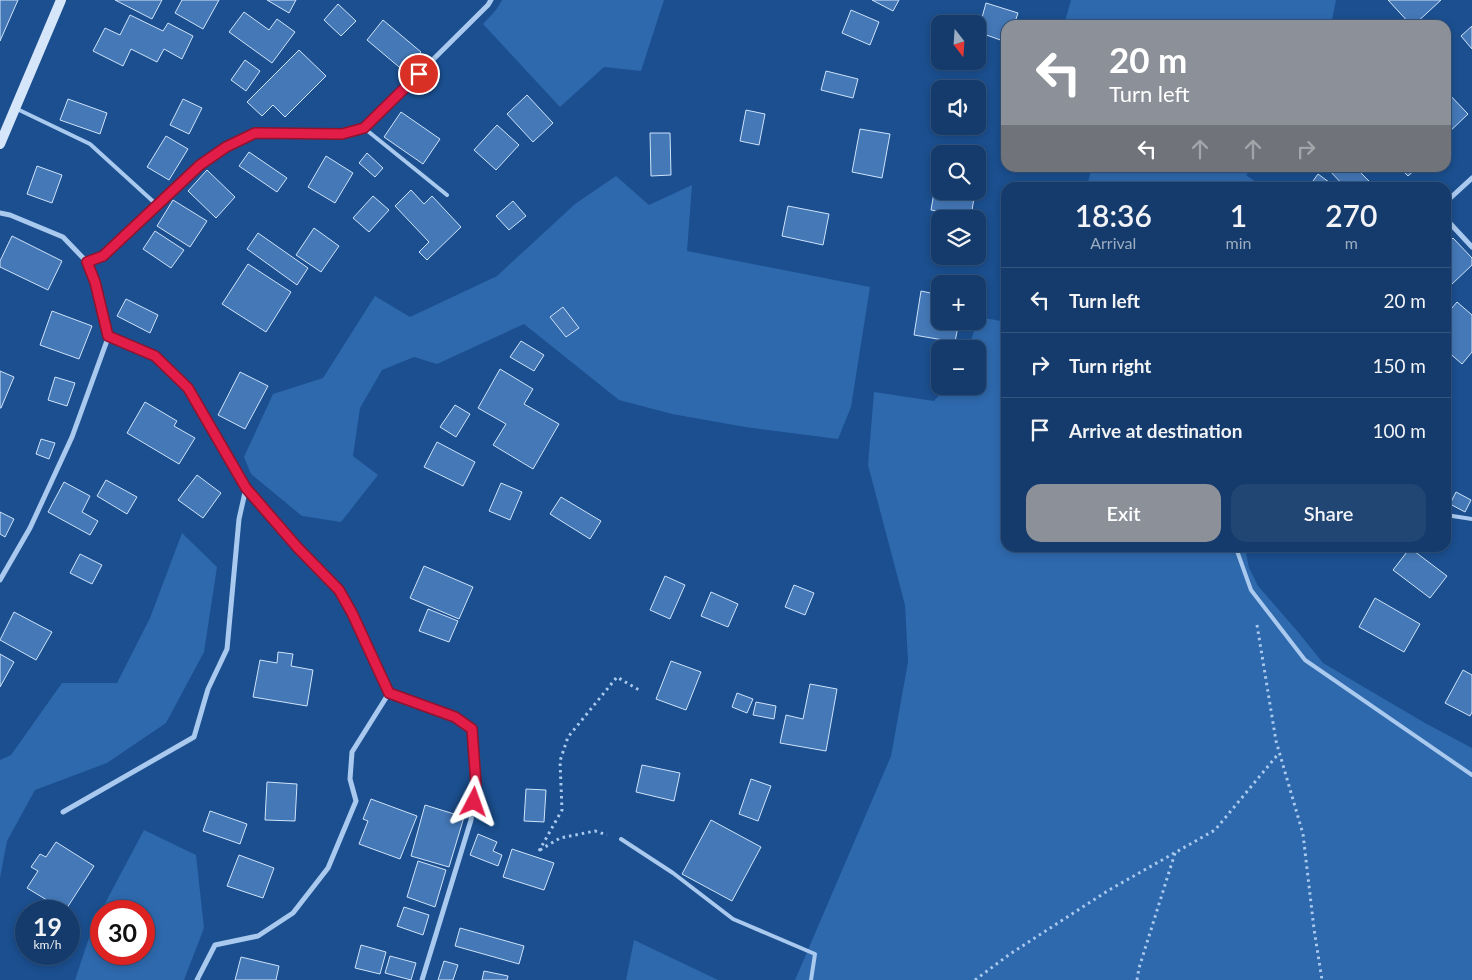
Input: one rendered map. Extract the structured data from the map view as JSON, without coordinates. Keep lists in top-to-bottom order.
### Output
{
  "north": "bottom",
  "page": {
    "map_buttons": ["+", "−"],
    "turn": ["20 m", "Turn left"],
    "eta": [
      "18:36",
      "Arrival",
      "1",
      "min",
      "270",
      "m"
    ],
    "list": [
      {
        "name": "Turn left",
        "value": "20 m"
      },
      {
        "name": "Turn right",
        "value": "150 m"
      },
      {
        "name": "Arrive at destination",
        "value": "100 m"
      }
    ],
    "buttons": ["Exit", "Share"],
    "speed": "19 km/h",
    "limit": "30"
  }
}
